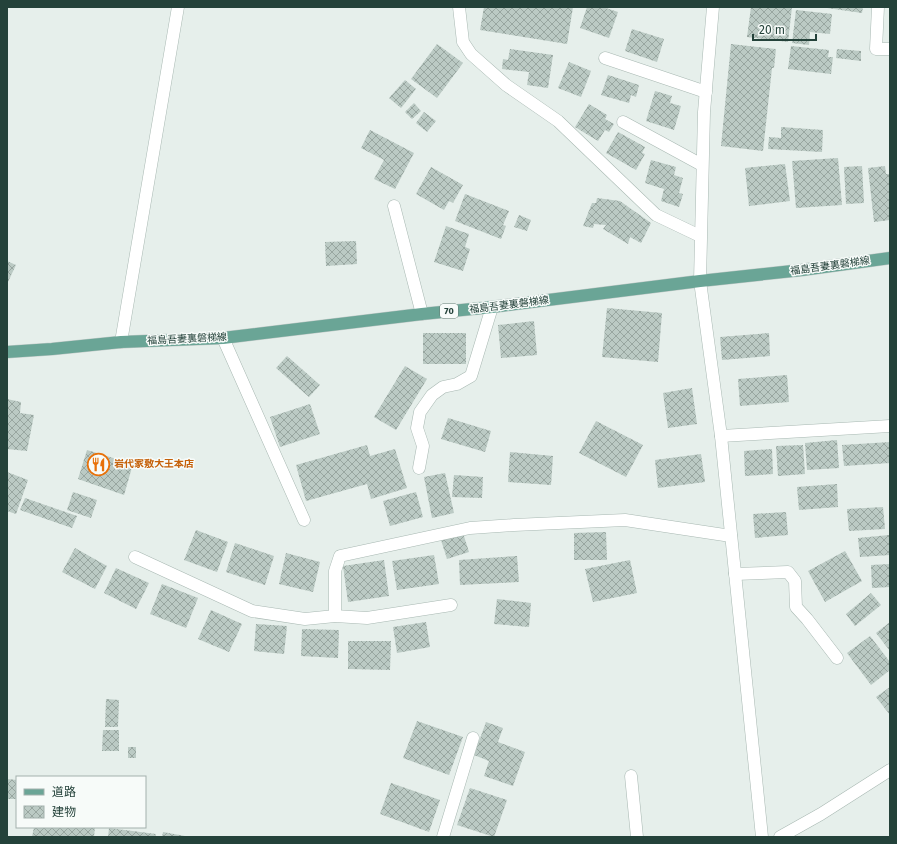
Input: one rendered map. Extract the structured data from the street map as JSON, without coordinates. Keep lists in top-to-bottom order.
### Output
{
  "streets": {
    "main road": ["福島吾妻裏磐梯線", "70"]
  },
  "places": {
    "restaurant": ["岩代家敷大王本店"]
  },
  "legend": ["道路", "建物"],
  "scale_bar": "20 m"
}
